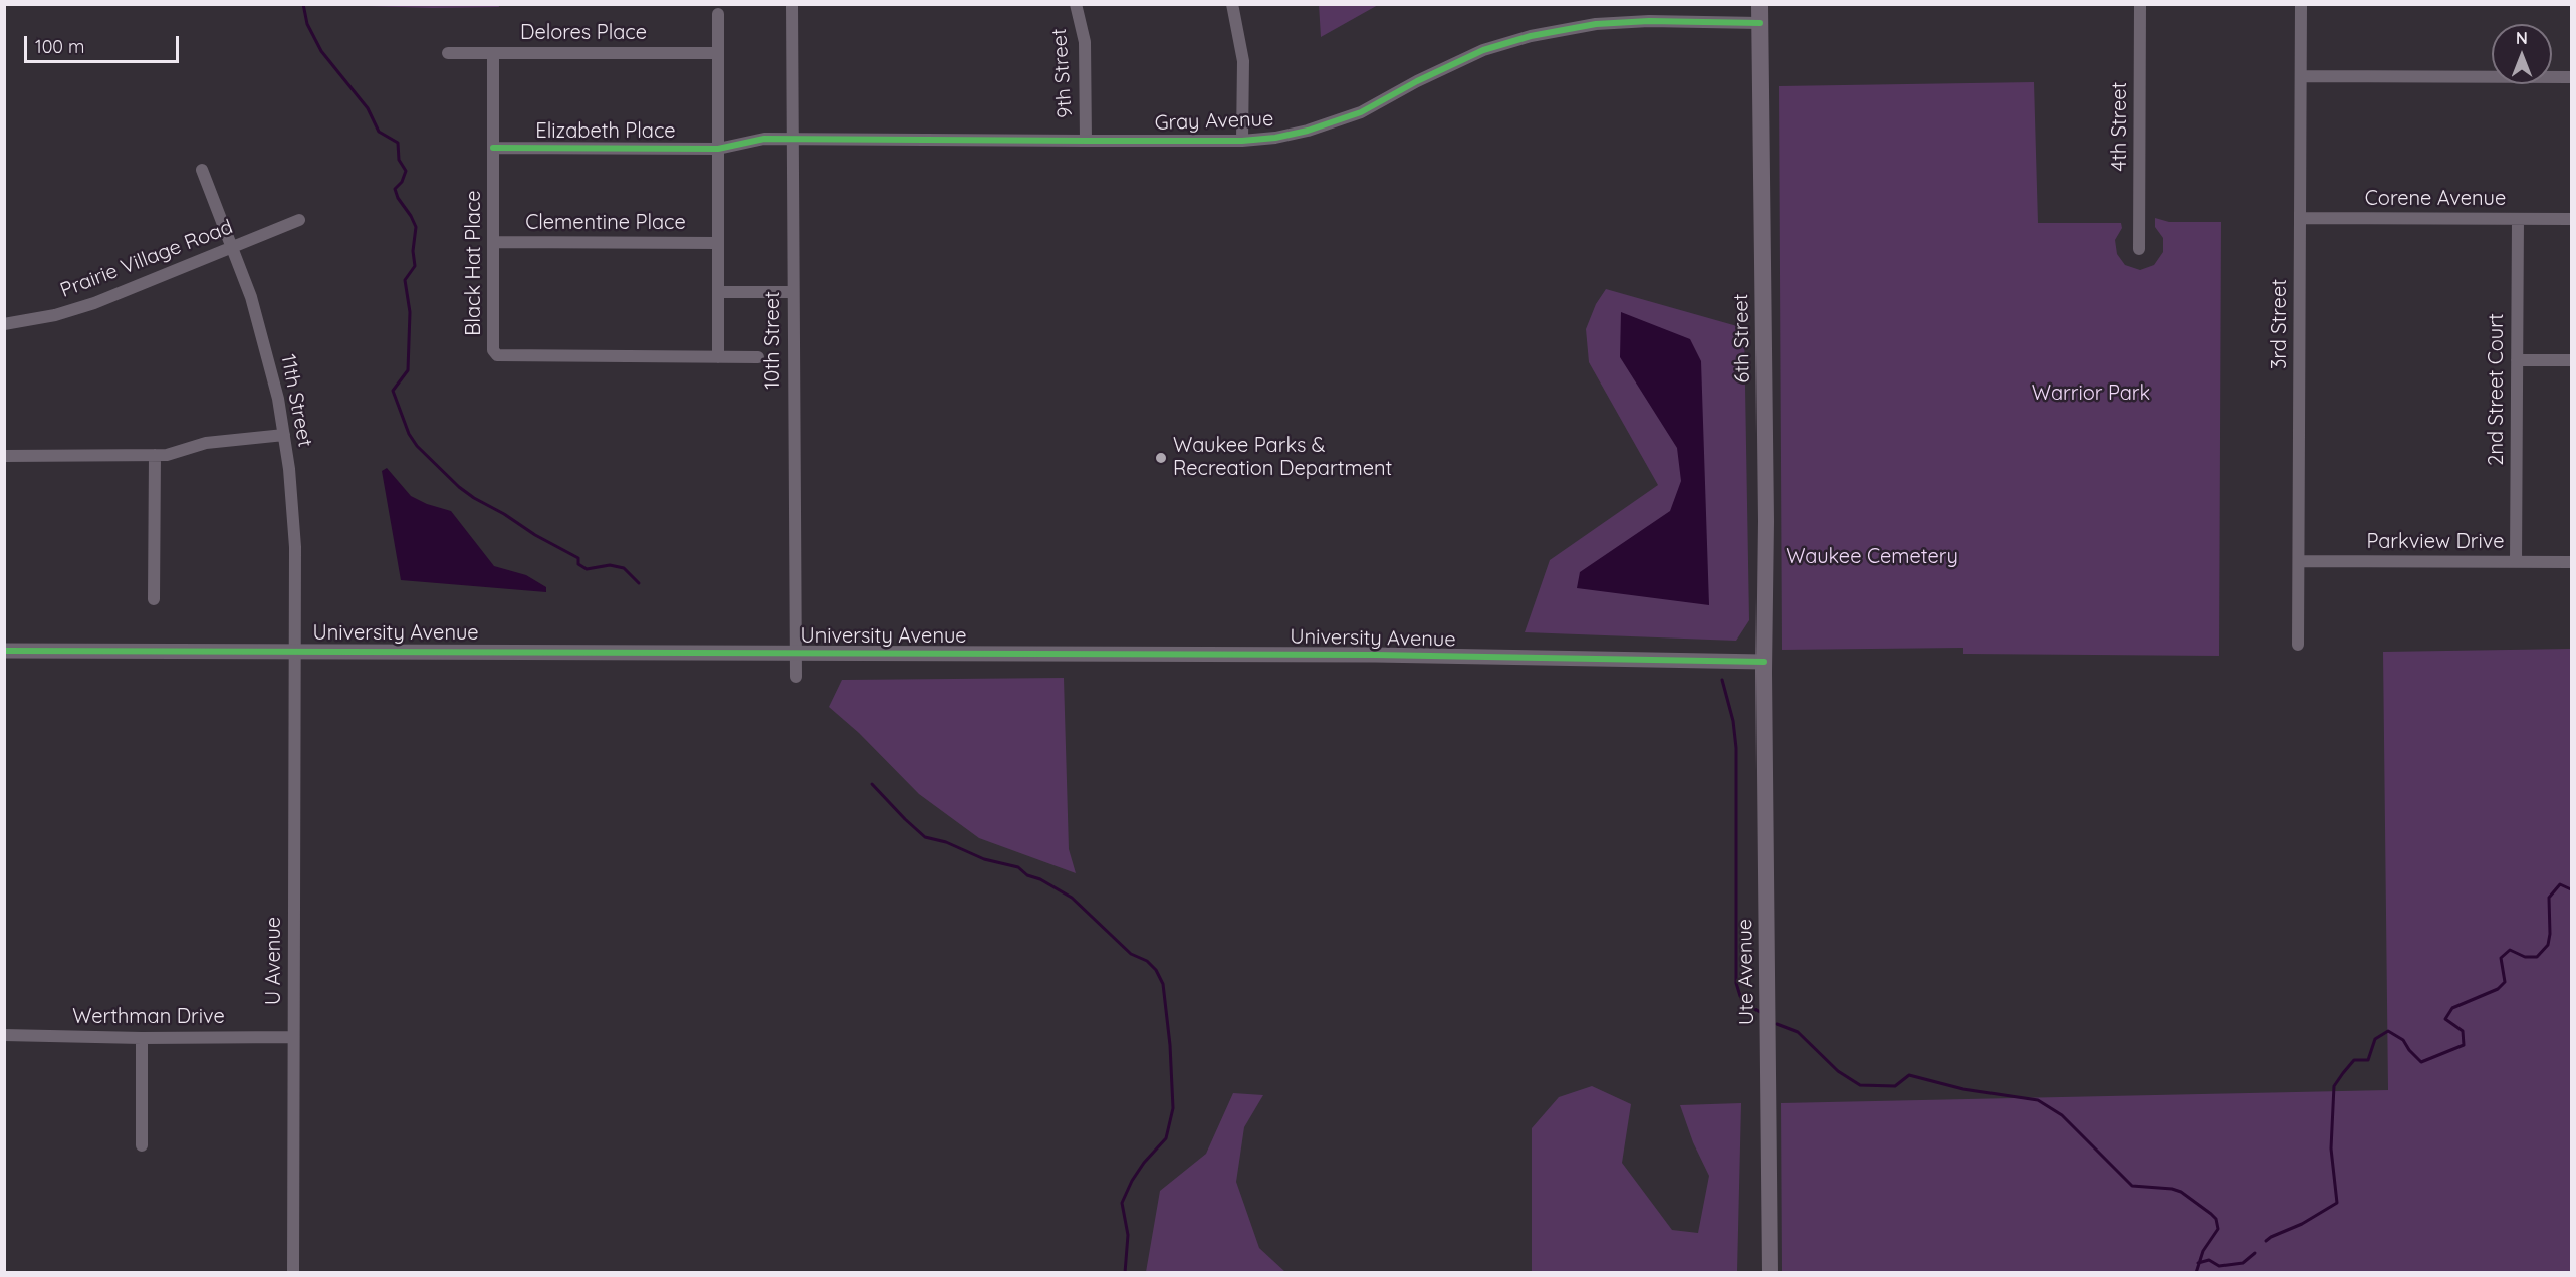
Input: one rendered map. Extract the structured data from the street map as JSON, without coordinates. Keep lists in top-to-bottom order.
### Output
{
  "streets": {
    "main road": ["6th Street", "Ute Avenue"],
    "street": [
      "Delores Place",
      "9th Street",
      "Gray Avenue",
      "4th Street",
      "Elizabeth Place",
      "Corene Avenue",
      "Clementine Place",
      "Prairie Village Road",
      "Black Hat Place",
      "3rd Street",
      "10th Street",
      "2nd Street Court",
      "11th Street",
      "Parkview Drive",
      "University Avenue",
      "U Avenue",
      "Werthman Drive"
    ]
  },
  "crossings": [
    ["Delores Place", "Black Hat Place"],
    ["9th Street", "Gray Avenue"],
    ["Gray Avenue", "Elizabeth Place"],
    ["Gray Avenue", "6th Street"],
    ["Gray Avenue", "10th Street"],
    ["Elizabeth Place", "Black Hat Place"],
    ["Elizabeth Place", "10th Street"],
    ["Corene Avenue", "3rd Street"],
    ["Corene Avenue", "2nd Street Court"],
    ["Clementine Place", "Black Hat Place"],
    ["Prairie Village Road", "11th Street"],
    ["3rd Street", "Parkview Drive"],
    ["6th Street", "University Avenue"],
    ["6th Street", "Ute Avenue"],
    ["10th Street", "University Avenue"],
    ["2nd Street Court", "Parkview Drive"],
    ["11th Street", "University Avenue"],
    ["11th Street", "U Avenue"],
    ["University Avenue", "U Avenue"],
    ["University Avenue", "Ute Avenue"],
    ["U Avenue", "Werthman Drive"]
  ],
  "parks": ["Warrior Park", "Waukee Cemetery"],
  "places": ["Waukee Parks & Recreation Department"],
  "scale_bar": "100 m",
  "north": "top"
}
